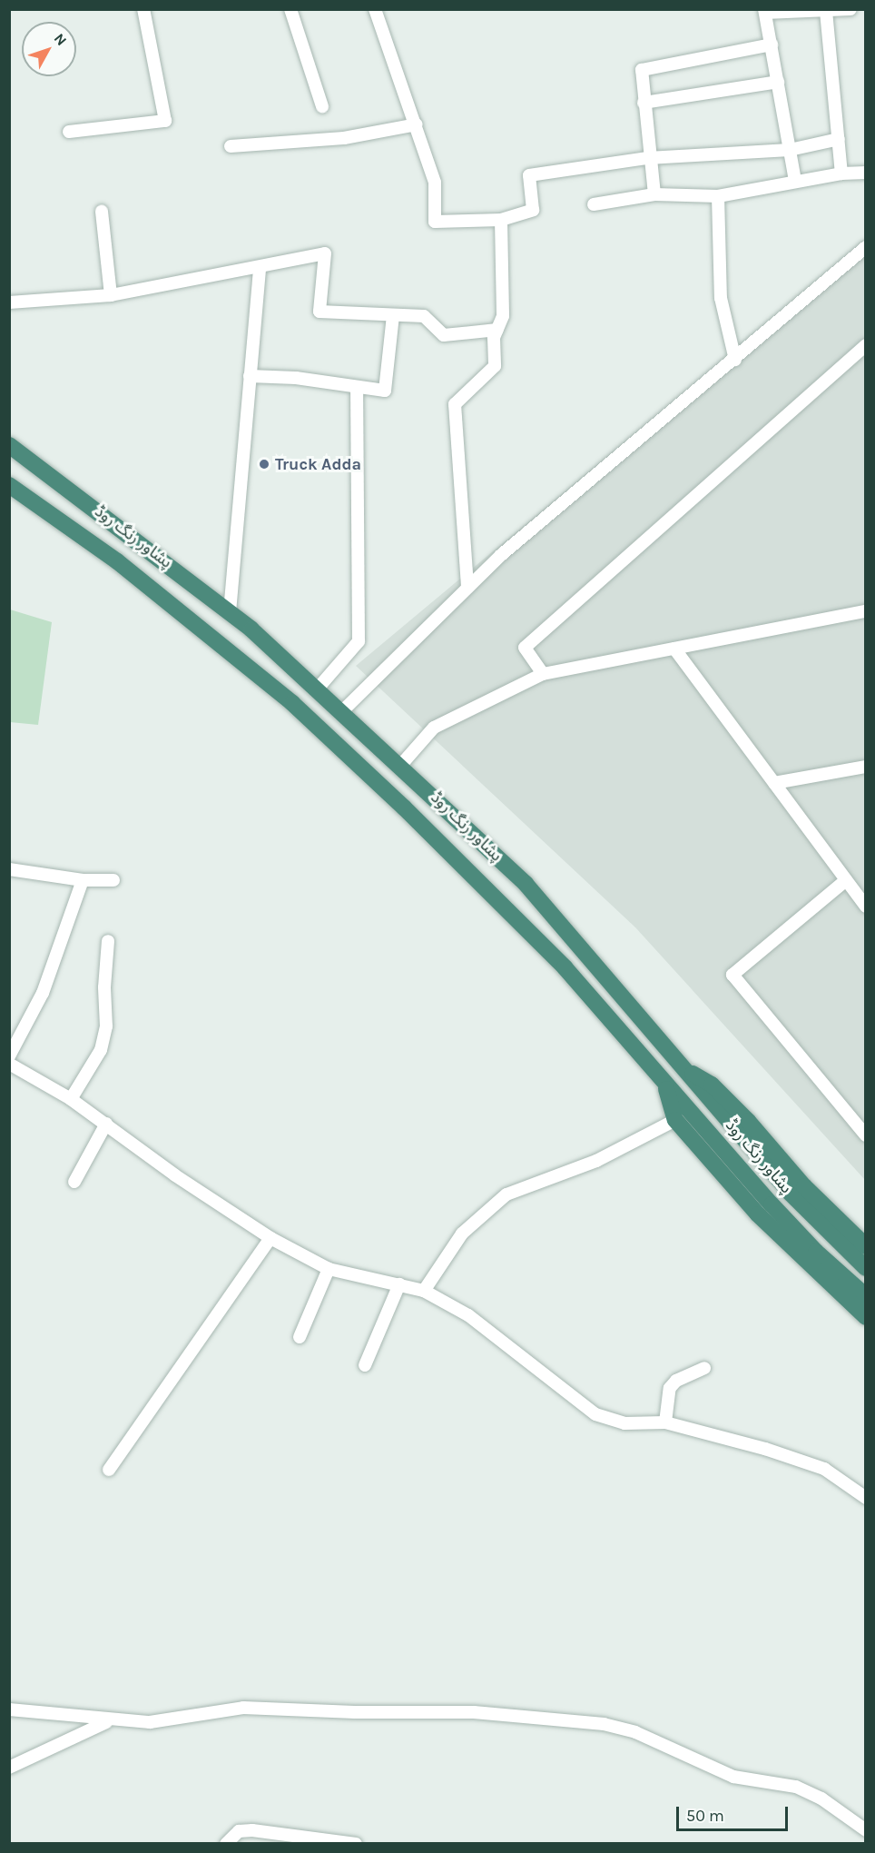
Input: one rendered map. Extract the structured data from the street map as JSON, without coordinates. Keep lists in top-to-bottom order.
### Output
{
  "streets": {
    "highway": ["پشاور رنگ روڈ"]
  },
  "places": ["Truck Adda"],
  "scale_bar": "50 m",
  "north": "top right"
}
